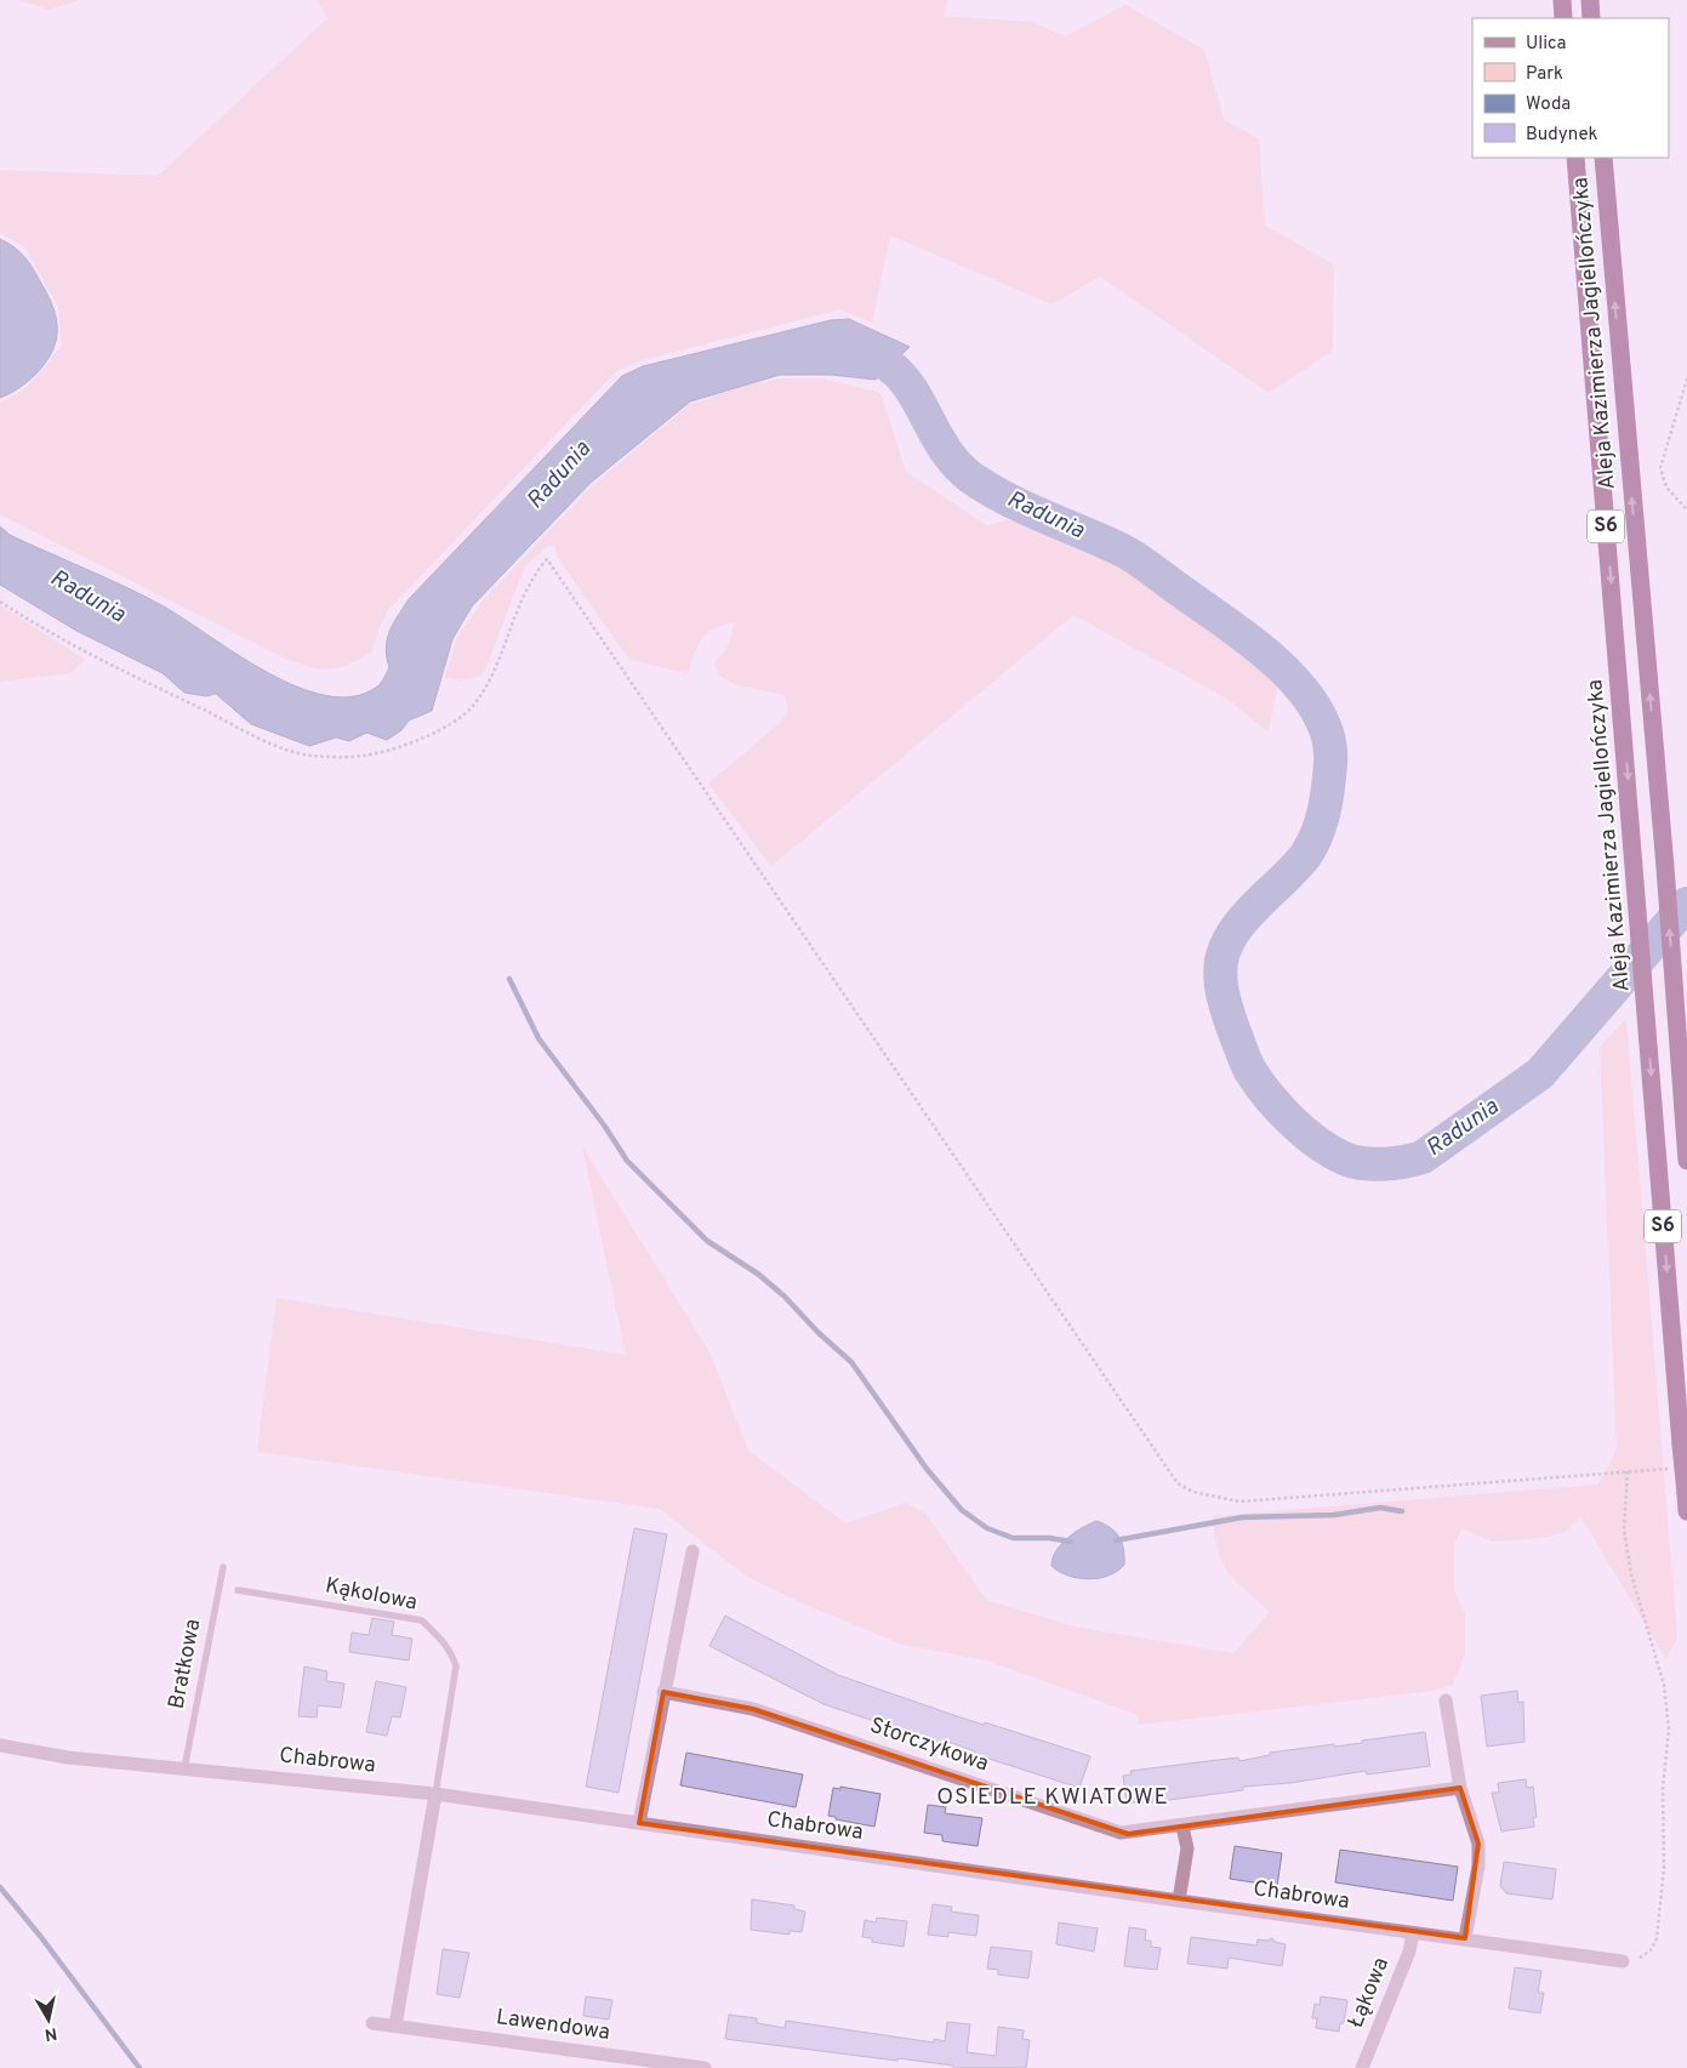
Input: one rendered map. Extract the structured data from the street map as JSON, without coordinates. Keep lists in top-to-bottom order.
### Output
{
  "streets": {
    "highway": ["Aleja Kazimierza Jagiellończyka", "S6"],
    "street": [
      "Storczykowa",
      "Chabrowa",
      "Łąkowa",
      "Lawendowa"
    ],
    "lane": ["Kąkolowa", "Bratkowa"]
  },
  "crossings": [
    ["Kąkolowa", "Chabrowa"],
    ["Bratkowa", "Chabrowa"],
    ["Chabrowa", "Łąkowa"]
  ],
  "districts": ["OSIEDLE KWIATOWE"],
  "water": ["Radunia"],
  "legend": [
    "Ulica",
    "Park",
    "Woda",
    "Budynek"
  ],
  "north": "bottom"
}
